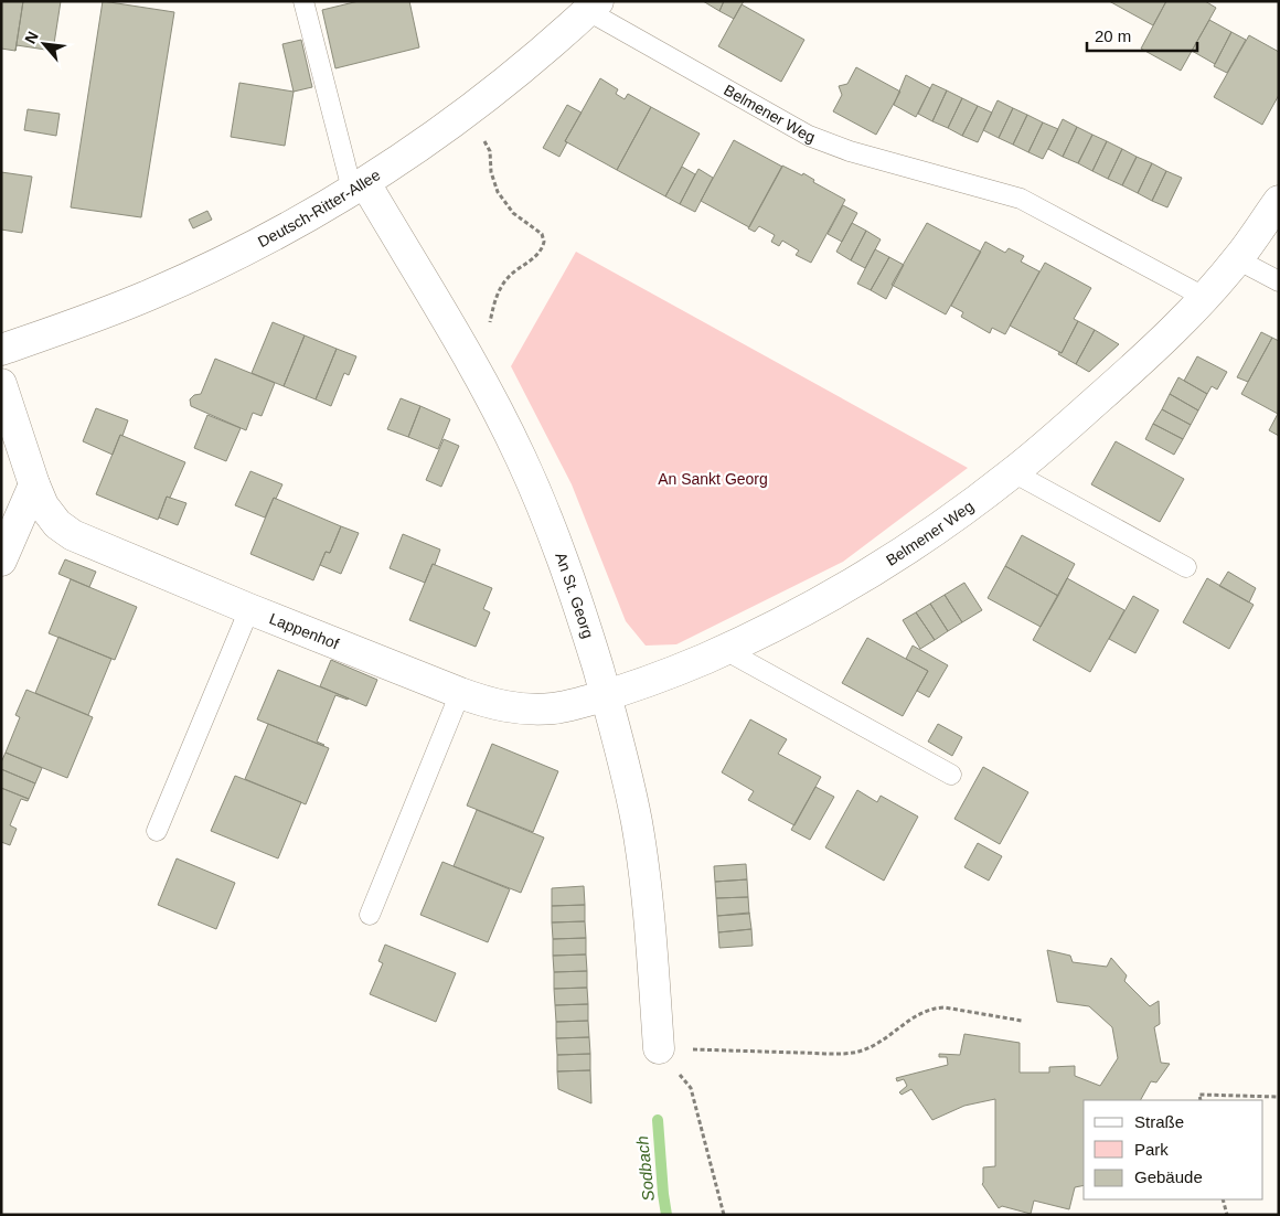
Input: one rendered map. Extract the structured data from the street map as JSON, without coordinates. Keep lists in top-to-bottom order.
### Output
{
  "streets": {
    "street": [
      "Belmener Weg",
      "Deutsch-Ritter-Allee",
      "An St. Georg",
      "Lappenhof"
    ]
  },
  "crossings": [
    ["Belmener Weg", "Deutsch-Ritter-Allee"],
    ["Belmener Weg", "An St. Georg"],
    ["Belmener Weg", "Lappenhof"],
    ["Deutsch-Ritter-Allee", "An St. Georg"],
    ["An St. Georg", "Lappenhof"]
  ],
  "water": ["Sodbach"],
  "parks": ["An Sankt Georg"],
  "legend": ["Straße", "Park", "Gebäude"],
  "scale_bar": "20 m",
  "north": "top left"
}
